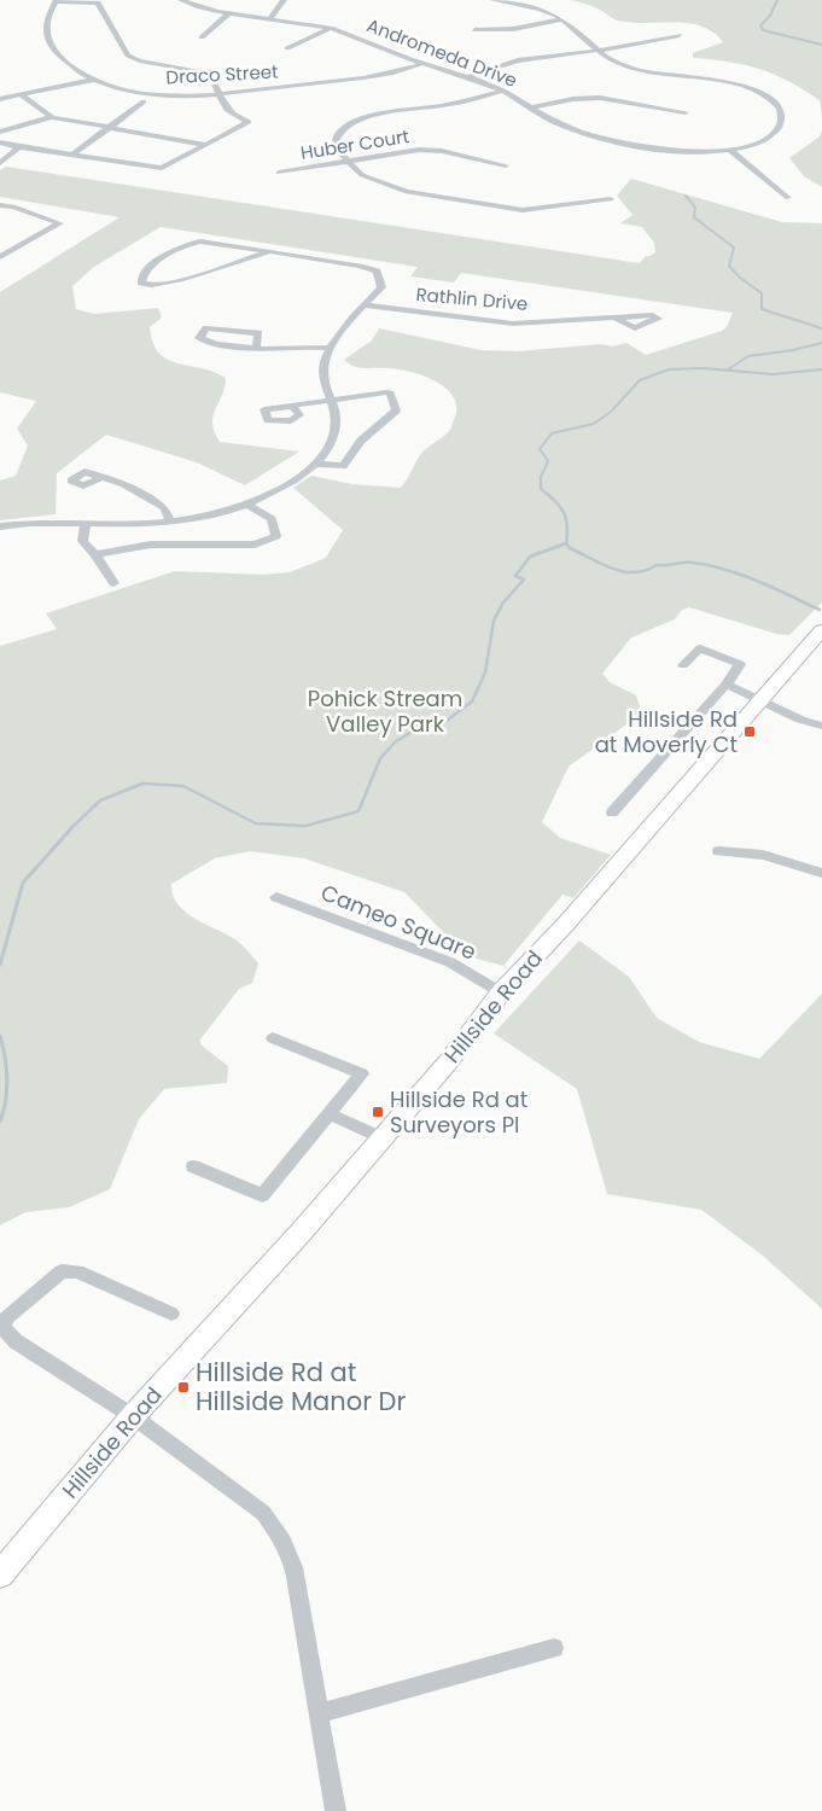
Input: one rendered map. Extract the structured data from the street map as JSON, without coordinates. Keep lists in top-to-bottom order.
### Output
{
  "streets": {
    "street": [
      "Andromeda Drive",
      "Draco Street",
      "Huber Court",
      "Rathlin Drive",
      "Cameo Square",
      "Hillside Road"
    ]
  },
  "crossings": [
    ["Andromeda Drive", "Draco Street"],
    ["Cameo Square", "Hillside Road"]
  ],
  "parks": ["Pohick Stream Valley Park"],
  "places": {
    "transit": ["Hillside Rd at Moverly Ct", "Hillside Rd at Surveyors Pl", "Hillside Rd at Hillside Manor Dr"]
  }
}
